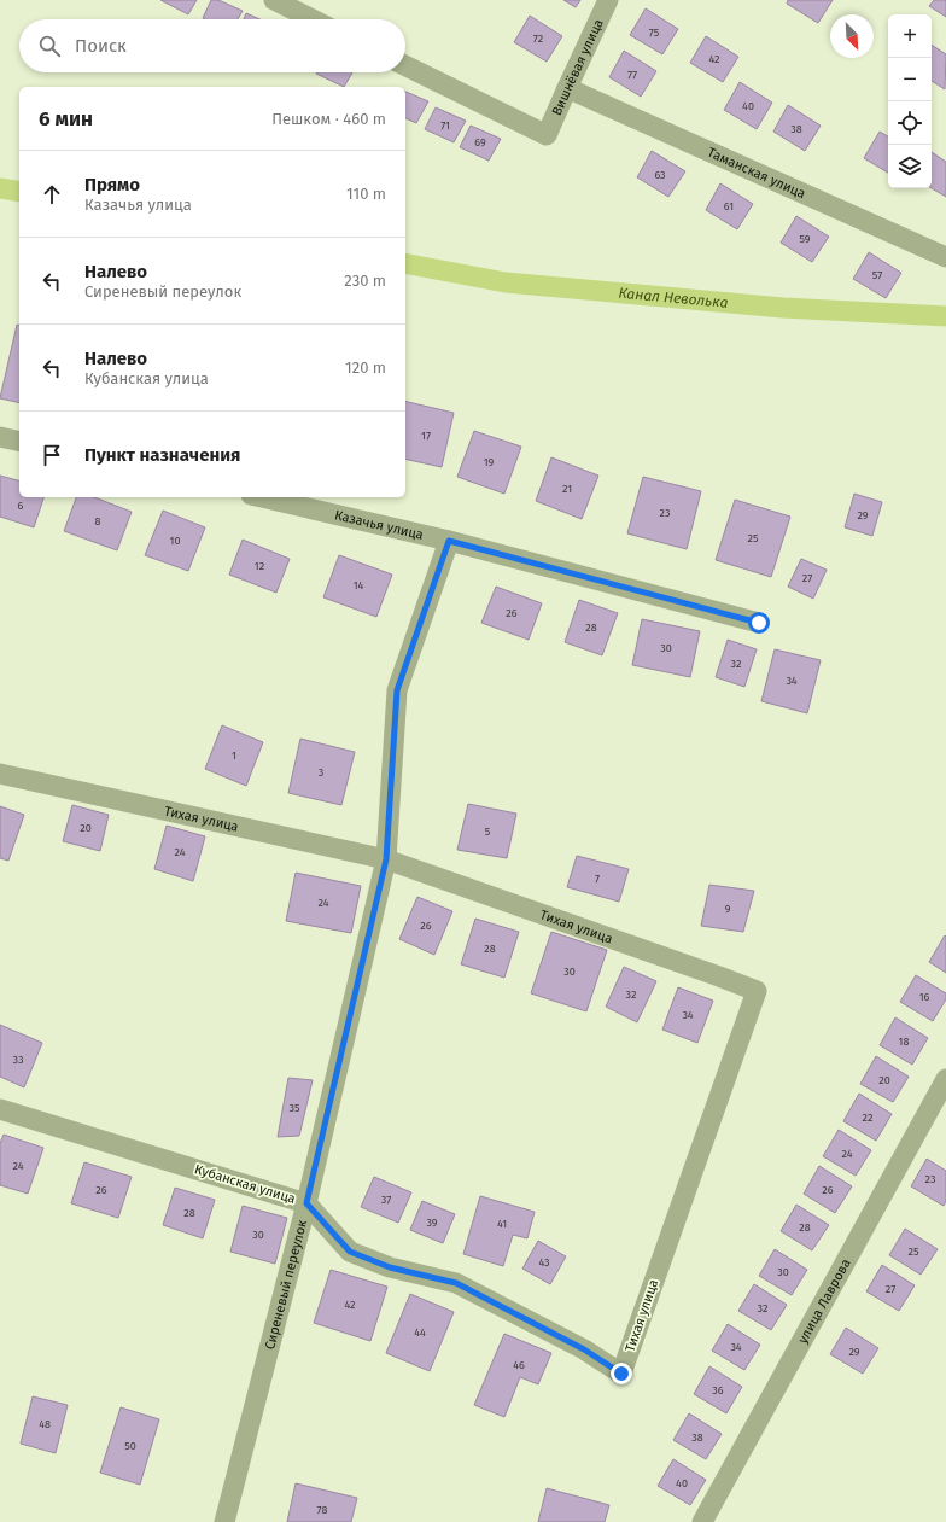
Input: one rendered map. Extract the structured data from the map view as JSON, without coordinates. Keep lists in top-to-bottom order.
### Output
{
  "streets": {
    "street": [
      "Вишнёвая улица",
      "Таманская улица",
      "Казачья улица",
      "Тихая улица",
      "Кубанская улица",
      "Сиреневый переулок",
      "улица Лаврова"
    ]
  },
  "crossings": [
    ["Вишнёвая улица", "Таманская улица"],
    ["Казачья улица", "Сиреневый переулок"],
    ["Тихая улица", "Кубанская улица"],
    ["Тихая улица", "Сиреневый переулок"],
    ["Кубанская улица", "Сиреневый переулок"]
  ],
  "water": ["Канал Неволька"],
  "house_numbers": [
    "75",
    "72",
    "42",
    "77",
    "40",
    "71",
    "38",
    "69",
    "63",
    "61",
    "59",
    "57",
    "17",
    "19",
    "21",
    "6",
    "23",
    "29",
    "8",
    "25",
    "10",
    "12",
    "27",
    "14",
    "26",
    "28",
    "30",
    "32",
    "34",
    "1",
    "3",
    "20",
    "5",
    "24",
    "7",
    "24",
    "9",
    "26",
    "28",
    "30",
    "32",
    "16",
    "34",
    "18",
    "33",
    "20",
    "35",
    "22",
    "24",
    "24",
    "23",
    "26",
    "26",
    "37",
    "28",
    "39",
    "41",
    "28",
    "30",
    "25",
    "43",
    "30",
    "27",
    "42",
    "32",
    "44",
    "34",
    "29",
    "46",
    "36",
    "48",
    "38",
    "50",
    "40",
    "78"
  ],
  "north": "bottom right",
  "page": {
    "map_buttons": ["+", "−"],
    "search": "Поиск",
    "heading": ["6 мин", "Пешком · 460 m"],
    "list": [
      ["Прямо", "Казачья улица", "110 m"],
      ["Налево", "Сиреневый переулок", "230 m"],
      ["Налево", "Кубанская улица", "120 m"],
      "Пункт назначения"
    ]
  }
}
